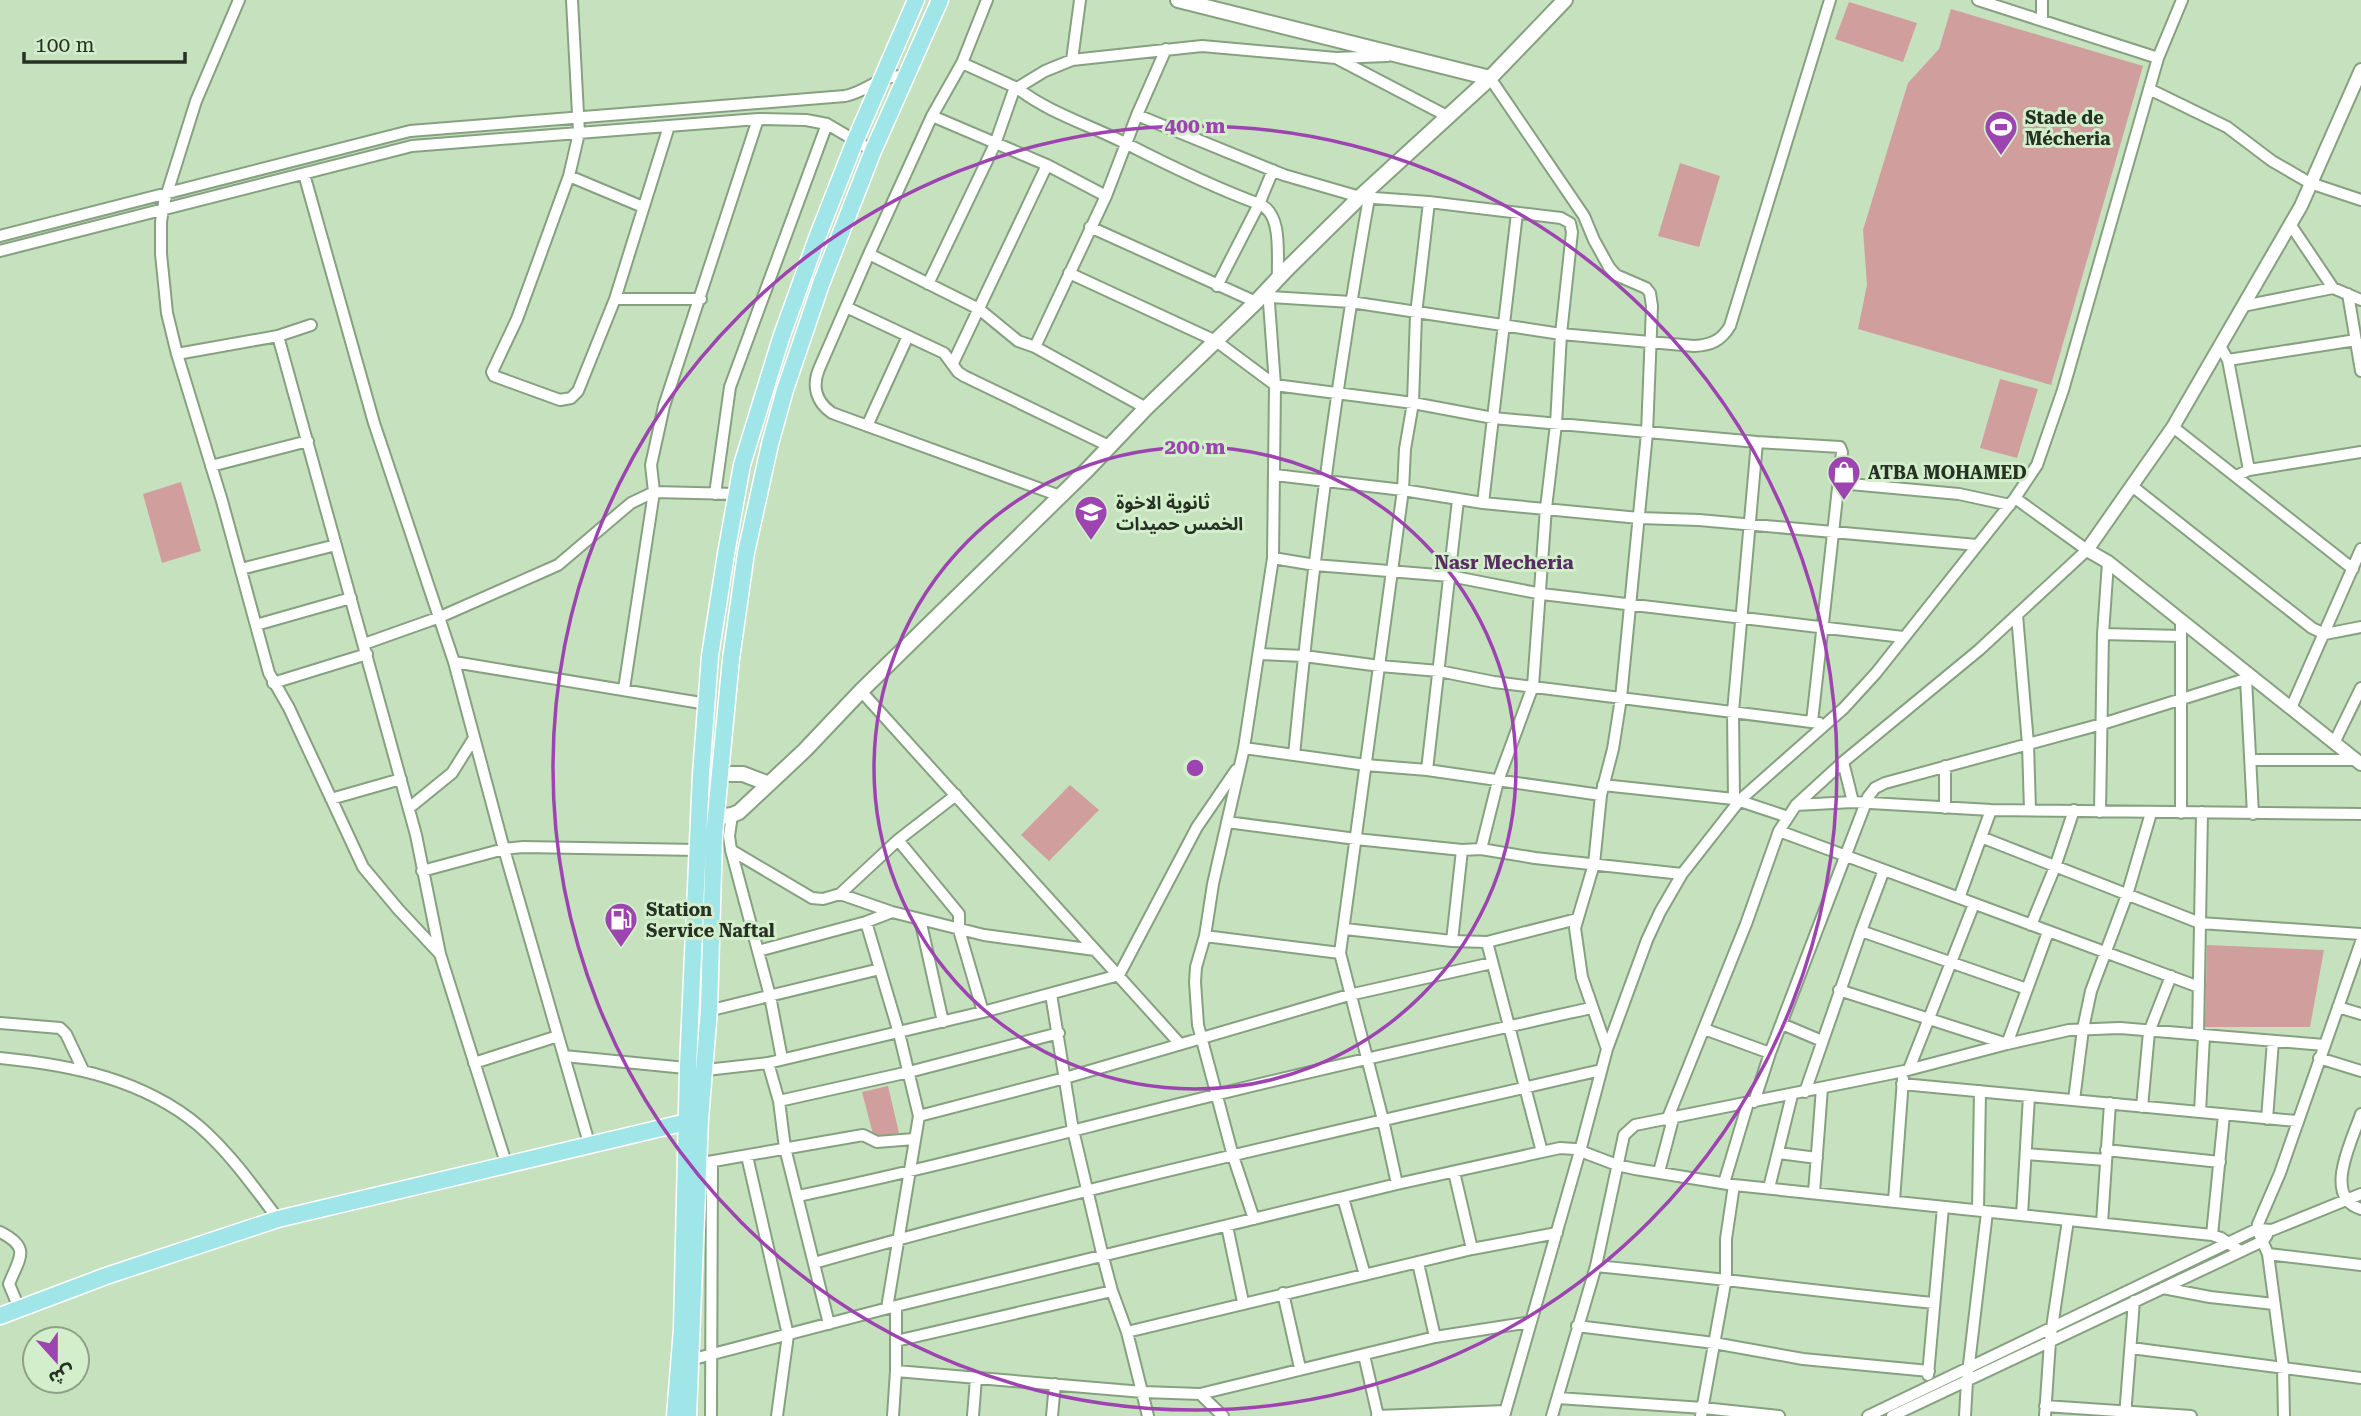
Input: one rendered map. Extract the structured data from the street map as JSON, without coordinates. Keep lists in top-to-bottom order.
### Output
{
  "districts": ["Nasr Mecheria"],
  "places": {
    "sports": ["Stade de Mécheria"],
    "shop": ["ATBA MOHAMED"],
    "school or university": ["ثانوية الاخوة الخمس حميدات"],
    "fuel station": ["Station Service Naftal"]
  },
  "scale_bar": "100 m",
  "north": "bottom",
  "rings": ["400 m", "200 m"]
}
